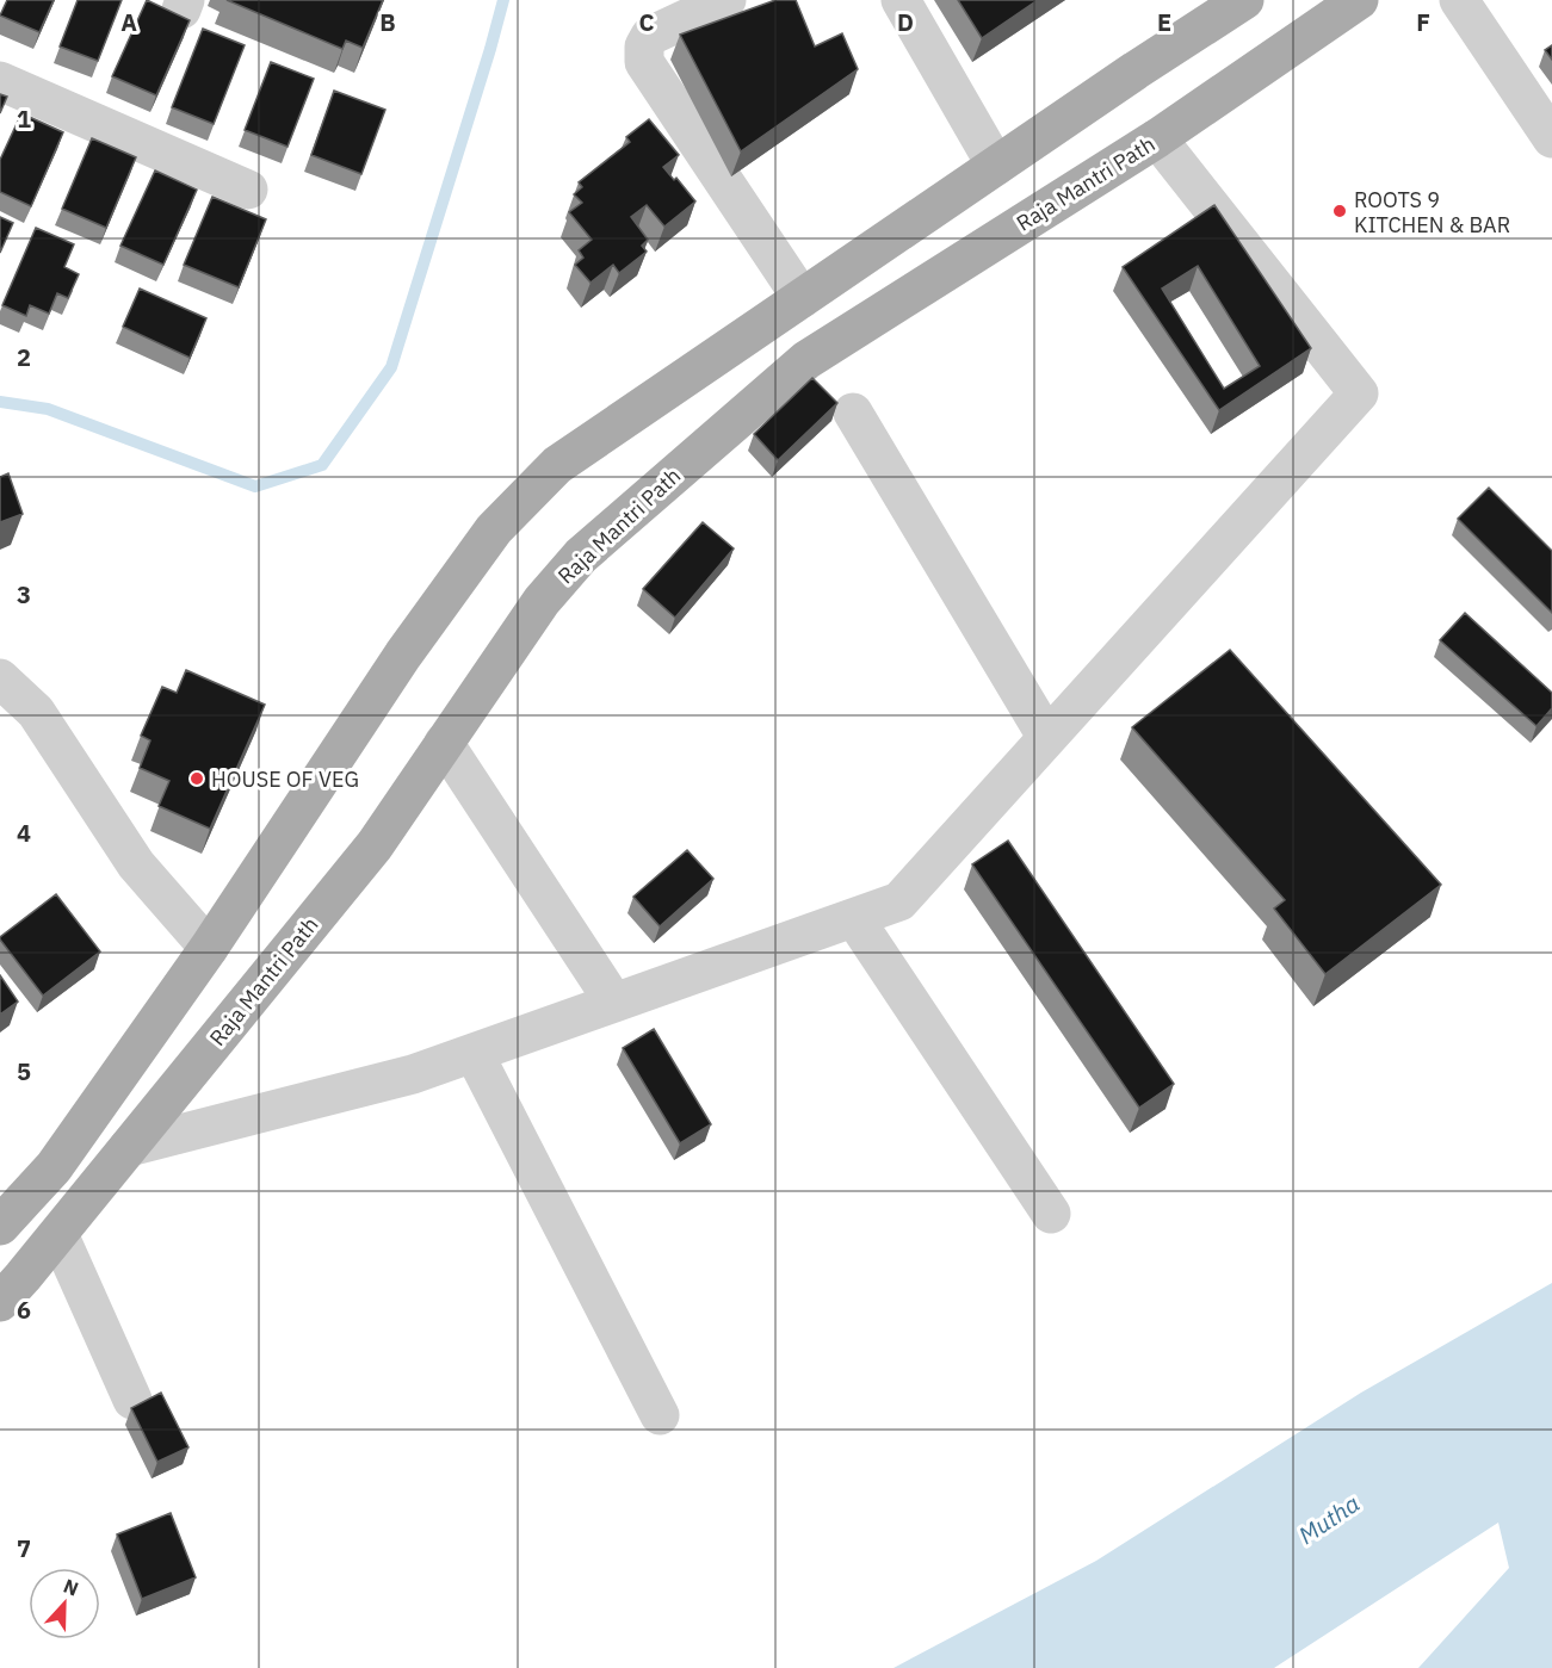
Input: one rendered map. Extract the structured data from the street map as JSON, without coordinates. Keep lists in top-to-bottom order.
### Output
{
  "streets": {
    "main road": ["Raja Mantri Path"]
  },
  "water": ["Mutha"],
  "places": ["ROOTS 9 KITCHEN & BAR", "HOUSE OF VEG"],
  "north": "top",
  "grid": {
    "columns": [
      "A",
      "B",
      "C",
      "D",
      "E",
      "F"
    ],
    "rows": [
      "1",
      "2",
      "3",
      "4",
      "5",
      "6",
      "7"
    ]
  }
}
